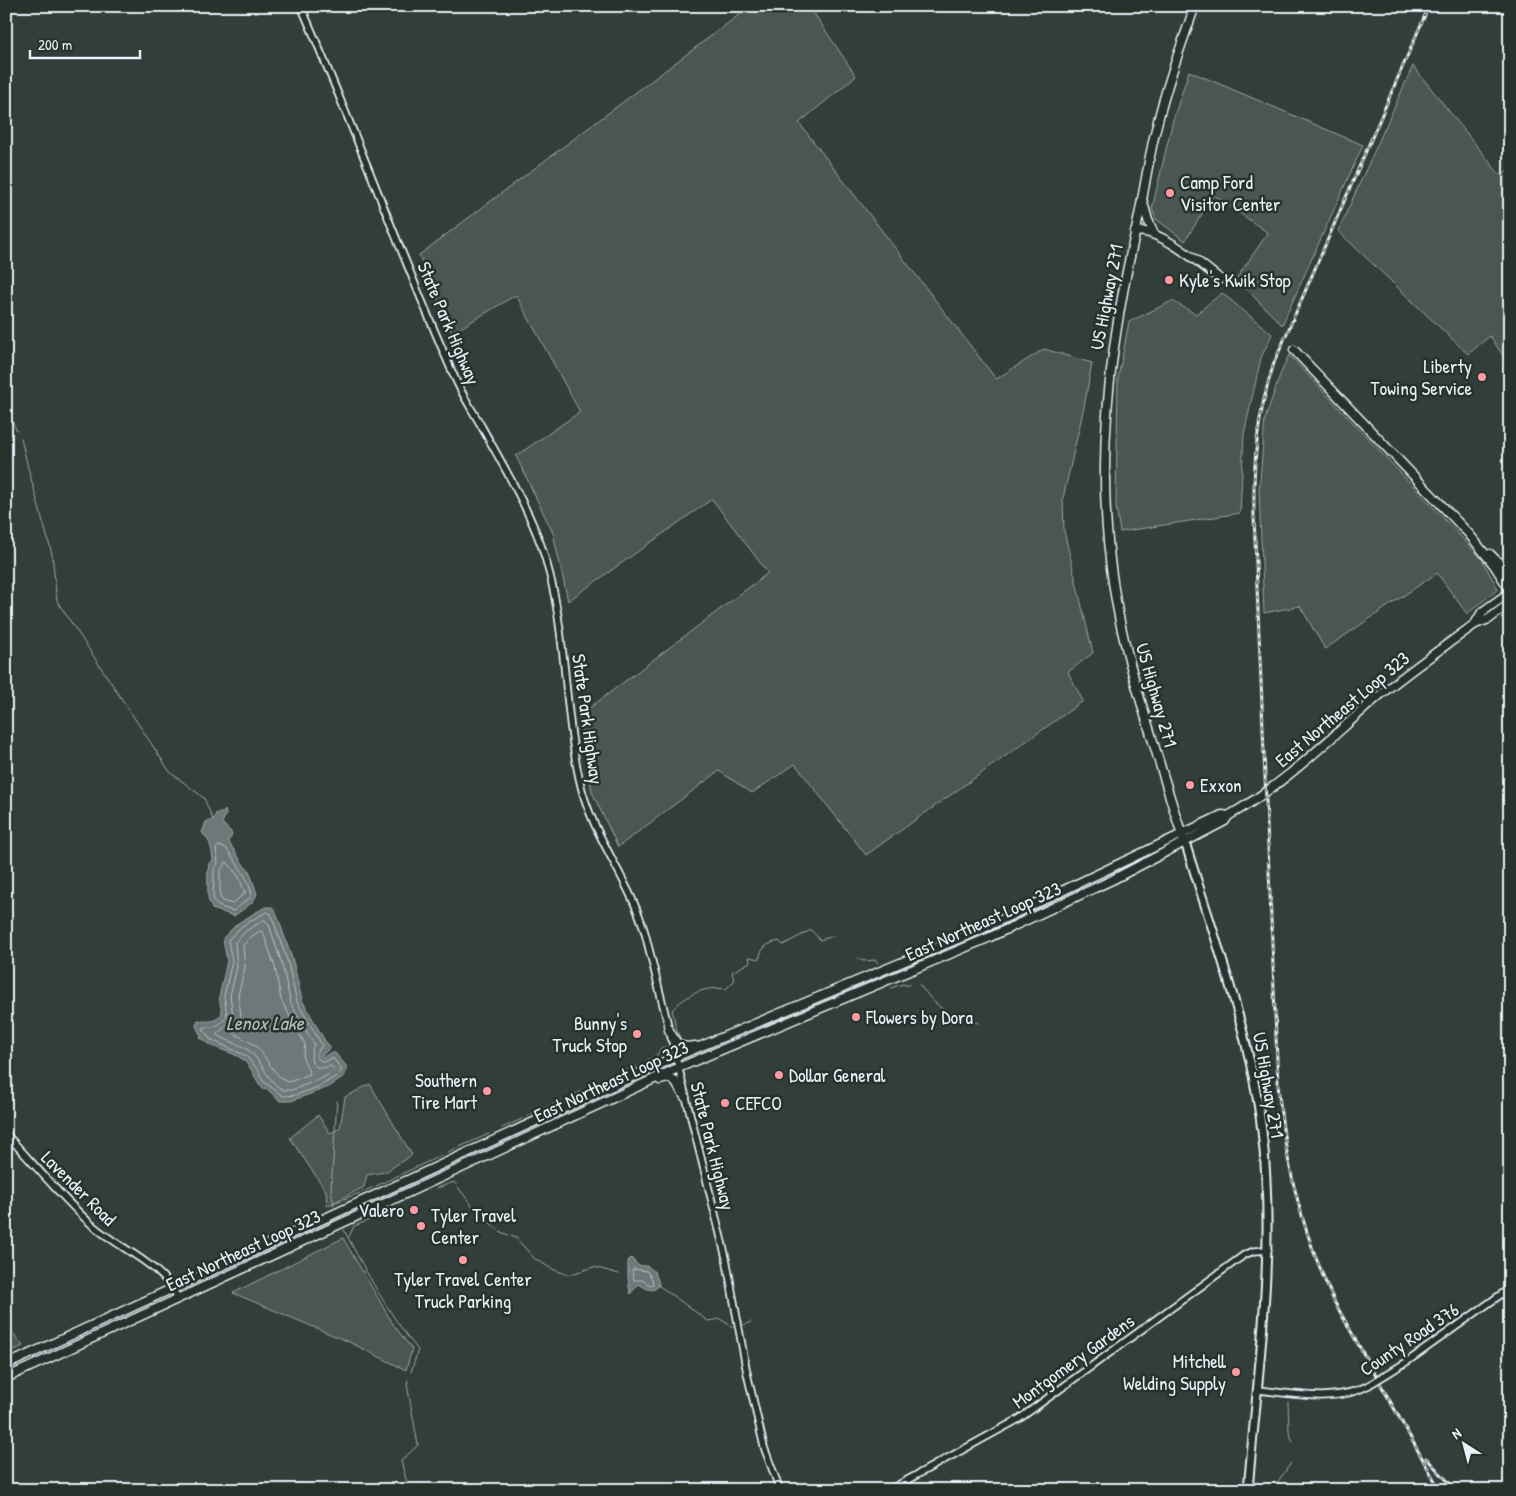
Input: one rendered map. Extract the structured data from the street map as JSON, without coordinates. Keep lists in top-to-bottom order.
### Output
{
  "streets": {
    "highway": ["US Highway 271", "East Northeast Loop 323"],
    "main road": [
      "State Park Highway",
      "Lavender Road",
      "County Road 376",
      "Montgomery Gardens"
    ]
  },
  "crossings": [
    ["US Highway 271", "East Northeast Loop 323"],
    ["US Highway 271", "County Road 376"],
    ["US Highway 271", "Montgomery Gardens"],
    ["State Park Highway", "East Northeast Loop 323"],
    ["East Northeast Loop 323", "Lavender Road"]
  ],
  "water": ["Lenox Lake"],
  "places": [
    "Camp Ford Visitor Center",
    "Kyle's Kwik Stop",
    "Liberty Towing Service",
    "Exxon",
    "Flowers by Dora",
    "Bunny's Truck Stop",
    "Dollar General",
    "Southern Tire Mart",
    "CEFCO",
    "Valero",
    "Tyler Travel Center",
    "Tyler Travel Center Truck Parking",
    "Mitchell Welding Supply"
  ],
  "scale_bar": "200 m",
  "north": "top left"
}
